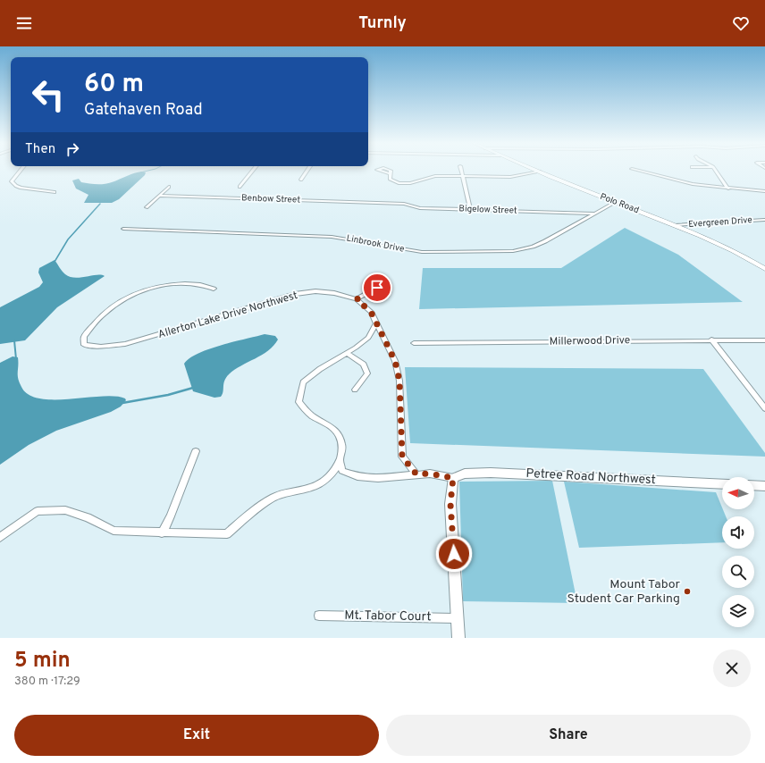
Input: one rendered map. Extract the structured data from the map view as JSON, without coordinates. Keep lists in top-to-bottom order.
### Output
{
  "streets": {
    "main road": ["Polo Road"],
    "street": [
      "Benbow Street",
      "Bigelow Street",
      "Evergreen Drive",
      "Linbrook Drive",
      "Allerton Lake Drive Northwest",
      "Millerwood Drive",
      "Petree Road Northwest",
      "Mt. Tabor Court"
    ]
  },
  "crossings": [
    ["Benbow Street", "Bigelow Street"],
    ["Polo Road", "Evergreen Drive"],
    ["Polo Road", "Linbrook Drive"],
    ["Bigelow Street", "Linbrook Drive"]
  ],
  "places": ["Mount Tabor Student Car Parking"],
  "north": "left",
  "page": {
    "header": "Turnly",
    "turn": ["60 m", "Gatehaven Road"],
    "then": "Then",
    "heading": ["5 min", "380 m · 17:29"],
    "buttons": ["Exit", "Share"]
  }
}
